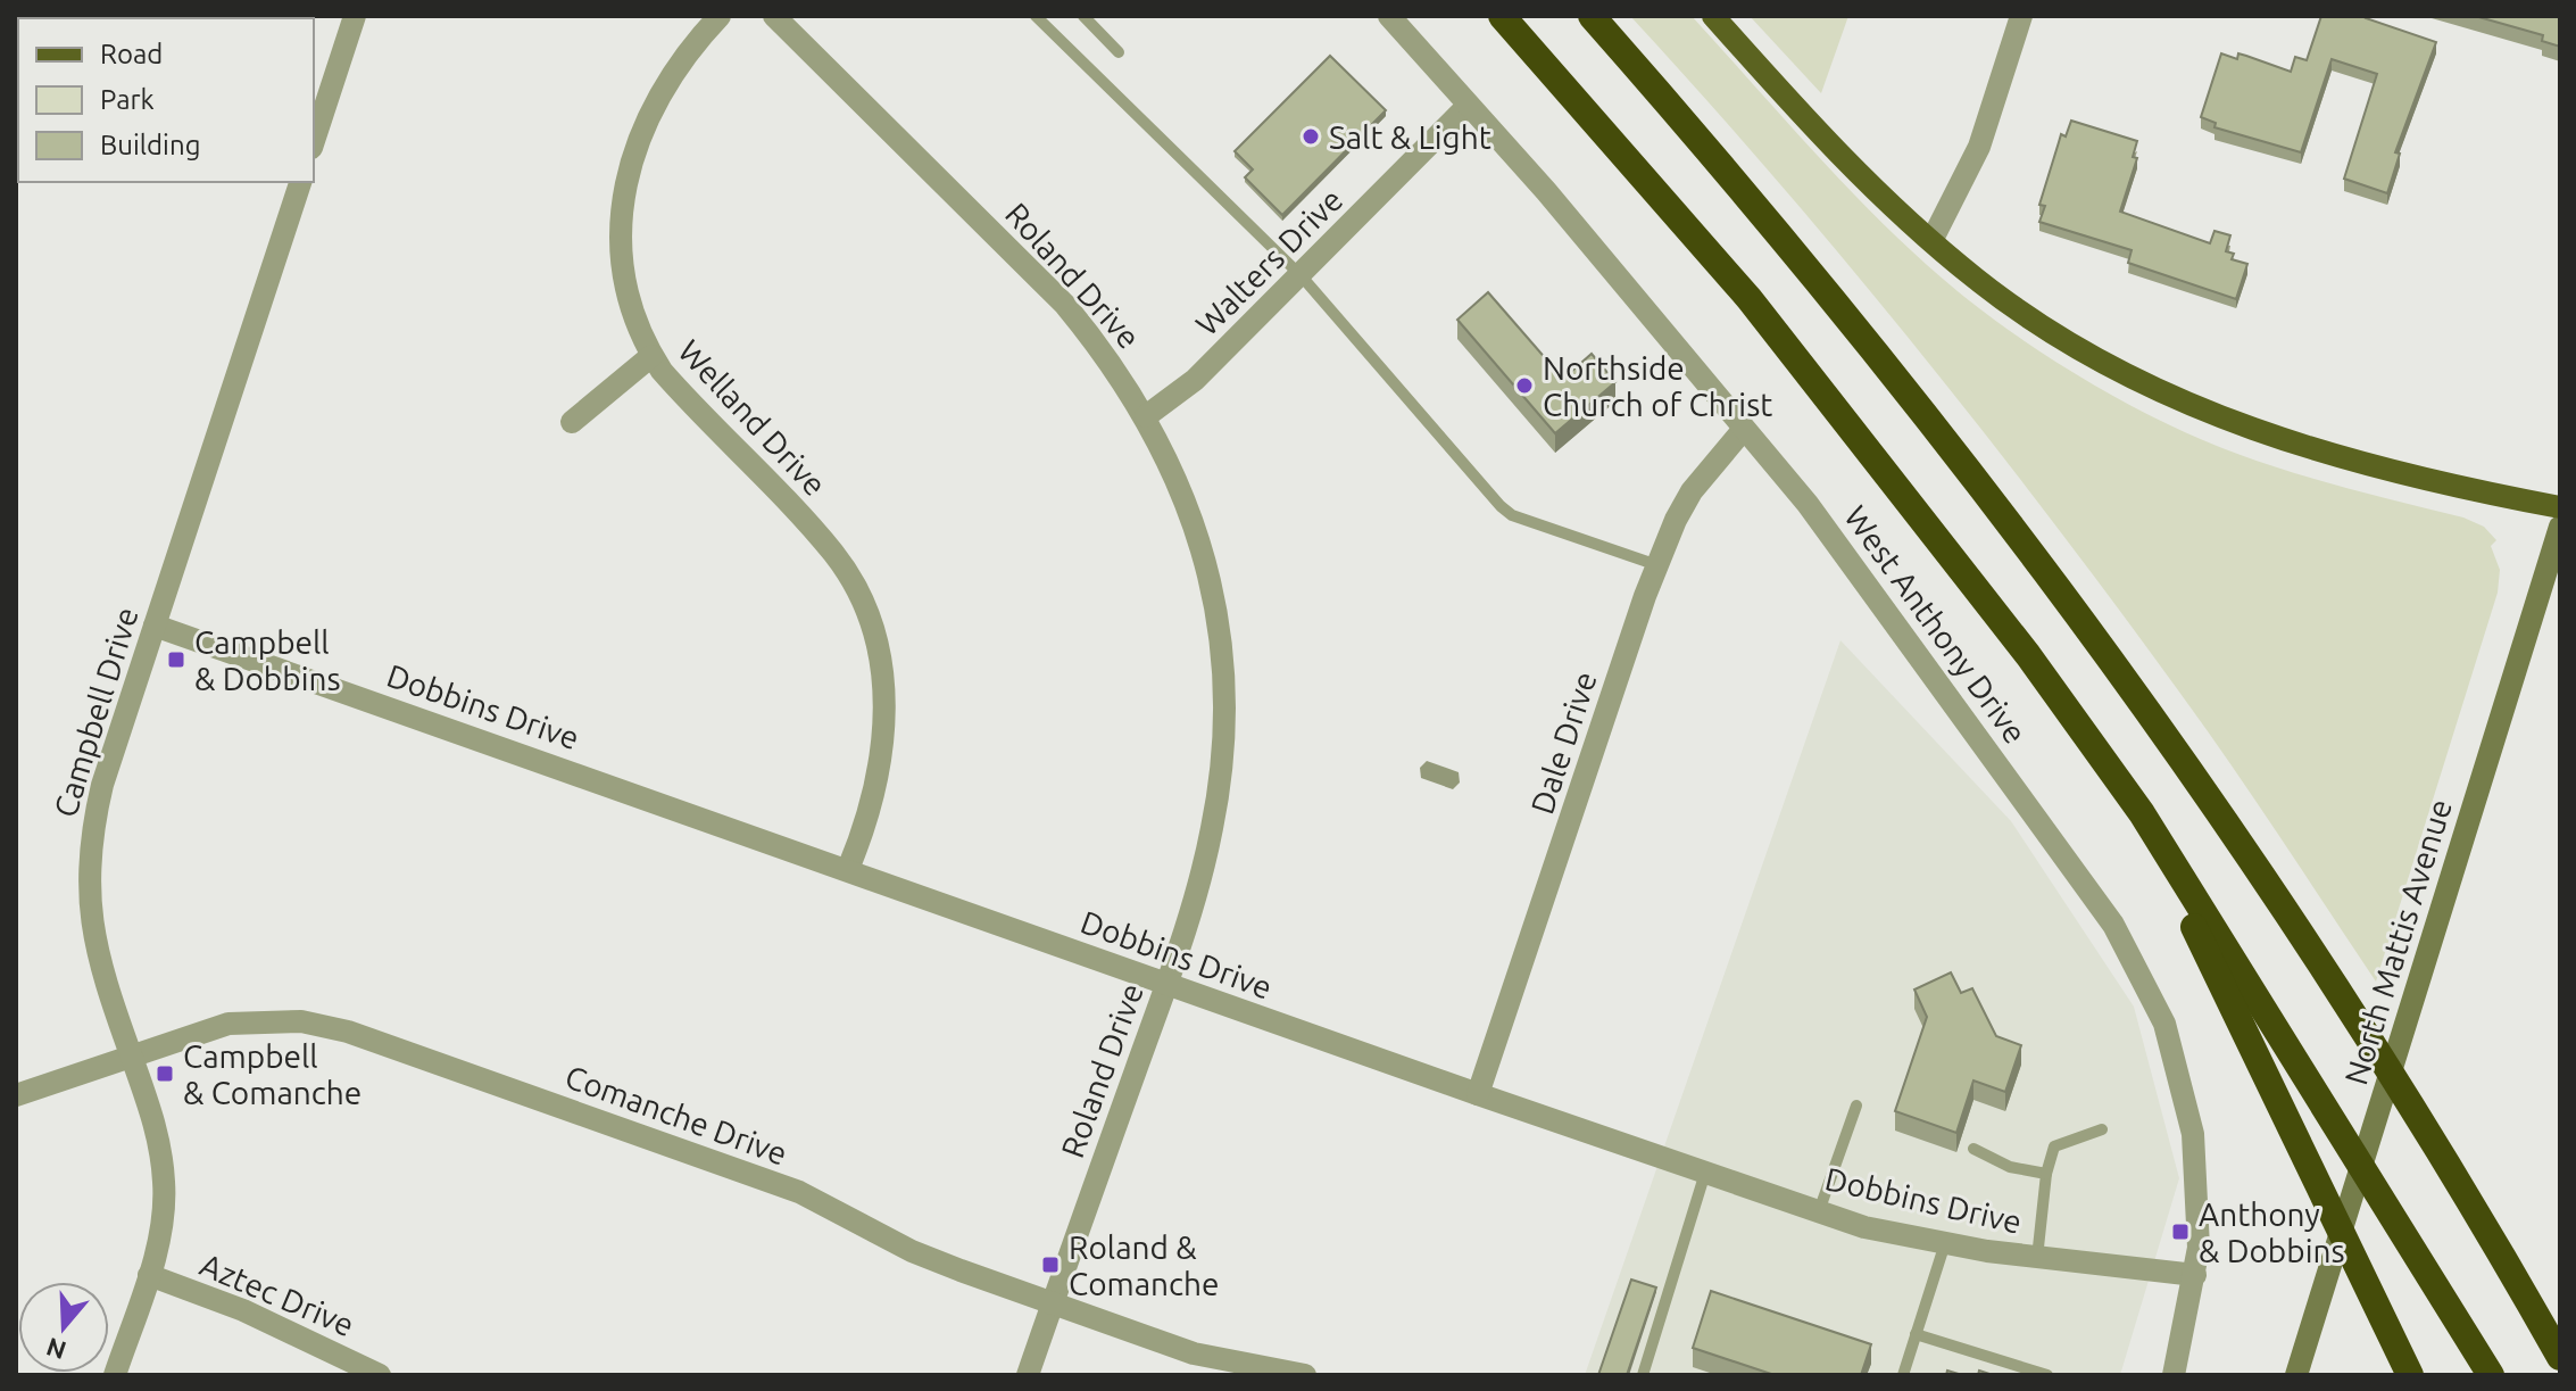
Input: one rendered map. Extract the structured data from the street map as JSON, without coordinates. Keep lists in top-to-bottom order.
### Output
{
  "streets": {
    "main road": ["North Mattis Avenue"],
    "street": [
      "Walters Drive",
      "Roland Drive",
      "Welland Drive",
      "West Anthony Drive",
      "Dobbins Drive",
      "Campbell Drive",
      "Dale Drive",
      "Comanche Drive",
      "Aztec Drive"
    ]
  },
  "crossings": [
    ["Walters Drive", "Roland Drive"],
    ["Walters Drive", "West Anthony Drive"],
    ["Roland Drive", "Dobbins Drive"],
    ["Roland Drive", "Comanche Drive"],
    ["Welland Drive", "Dobbins Drive"],
    ["West Anthony Drive", "Dobbins Drive"],
    ["West Anthony Drive", "Dale Drive"],
    ["Dobbins Drive", "Campbell Drive"],
    ["Dobbins Drive", "Dale Drive"],
    ["Campbell Drive", "Comanche Drive"],
    ["Campbell Drive", "Aztec Drive"]
  ],
  "places": {
    "other": ["Salt & Light", "Northside Church of Christ"],
    "transit": [
      "Campbell & Dobbins",
      "Campbell & Comanche",
      "Anthony & Dobbins",
      "Roland & Comanche"
    ]
  },
  "legend": ["Road", "Park", "Building"],
  "north": "bottom"
}
